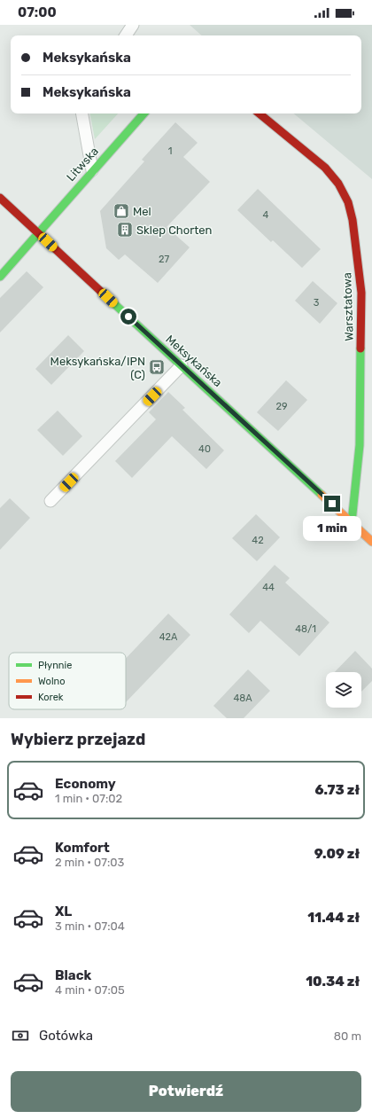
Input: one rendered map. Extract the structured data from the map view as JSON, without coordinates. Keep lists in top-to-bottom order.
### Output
{
  "streets": {
    "street": ["Litwska", "Warsztatowa", "Meksykańska"]
  },
  "crossings": [
    ["Litwska", "Meksykańska"],
    ["Warsztatowa", "Meksykańska"]
  ],
  "places": {
    "shop": ["Mel"],
    "building": ["Sklep Chorten"],
    "bus stop": ["Meksykańska/IPN (C)"]
  },
  "house_numbers": [
    "1",
    "4",
    "27",
    "3",
    "29",
    "40",
    "42",
    "44",
    "48/1",
    "42A",
    "48A"
  ],
  "legend": ["Płynnie", "Wolno", "Korek"],
  "page": {
    "status": "07:00",
    "banner": ["Meksykańska", "Meksykańska"],
    "bubble": "1 min",
    "heading": "Wybierz przejazd",
    "list": [
      {
        "name": "Economy",
        "note": "1 min · 07:02",
        "value": "6.73 zł"
      },
      {
        "name": "Komfort",
        "note": "2 min · 07:03",
        "value": "9.09 zł"
      },
      {
        "name": "XL",
        "note": "3 min · 07:04",
        "value": "11.44 zł"
      },
      {
        "name": "Black",
        "note": "4 min · 07:05",
        "value": "10.34 zł"
      }
    ],
    "pay": ["Gotówka", "80 m"],
    "buttons": "Potwierdź"
  }
}
